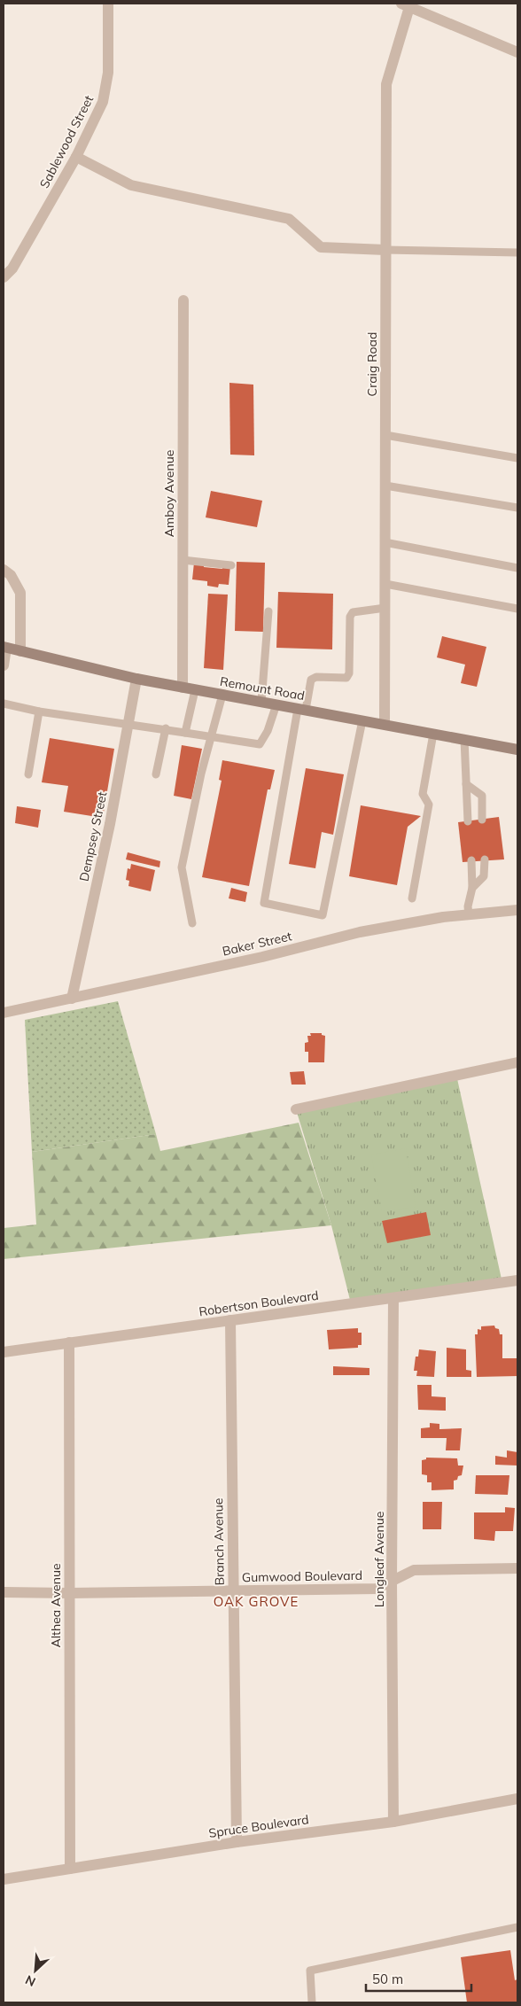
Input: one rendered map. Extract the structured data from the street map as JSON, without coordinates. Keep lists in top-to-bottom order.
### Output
{
  "streets": {
    "main road": ["Remount Road"],
    "street": [
      "Sablewood Street",
      "Craig Road",
      "Amboy Avenue",
      "Dempsey Street",
      "Baker Street",
      "Robertson Boulevard",
      "Branch Avenue",
      "Longleaf Avenue",
      "Gumwood Boulevard",
      "Althea Avenue",
      "Spruce Boulevard"
    ]
  },
  "crossings": [
    ["Craig Road", "Remount Road"],
    ["Amboy Avenue", "Remount Road"],
    ["Remount Road", "Dempsey Street"],
    ["Dempsey Street", "Baker Street"],
    ["Robertson Boulevard", "Branch Avenue"],
    ["Robertson Boulevard", "Longleaf Avenue"],
    ["Robertson Boulevard", "Althea Avenue"],
    ["Branch Avenue", "Gumwood Boulevard"],
    ["Branch Avenue", "Spruce Boulevard"],
    ["Longleaf Avenue", "Gumwood Boulevard"],
    ["Longleaf Avenue", "Spruce Boulevard"],
    ["Gumwood Boulevard", "Althea Avenue"],
    ["Althea Avenue", "Spruce Boulevard"]
  ],
  "districts": ["OAK GROVE"],
  "scale_bar": "50 m",
  "north": "bottom left"
}
